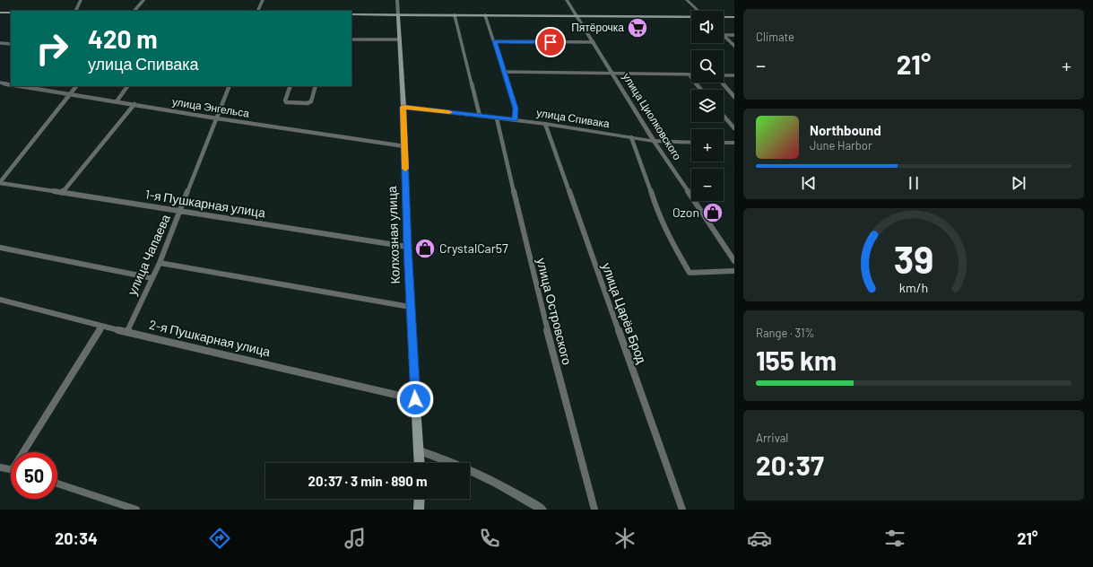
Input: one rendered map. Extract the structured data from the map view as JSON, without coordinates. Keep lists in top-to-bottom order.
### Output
{
  "streets": {
    "main road": ["Колхозная улица"],
    "street": [
      "улица Энгельса",
      "улица Циолковского",
      "улица Спивака",
      "1-я Пушкарная улица",
      "улица Чапаева",
      "улица Островского",
      "улица Царёв Брод",
      "2-я Пушкарная улица"
    ]
  },
  "crossings": [
    ["улица Энгельса", "Колхозная улица"],
    ["улица Энгельса", "улица Чапаева"],
    ["улица Циолковского", "улица Спивака"],
    ["улица Спивака", "Колхозная улица"],
    ["улица Спивака", "улица Островского"],
    ["улица Спивака", "улица Царёв Брод"],
    ["1-я Пушкарная улица", "Колхозная улица"],
    ["1-я Пушкарная улица", "улица Чапаева"],
    ["Колхозная улица", "2-я Пушкарная улица"],
    ["улица Чапаева", "2-я Пушкарная улица"]
  ],
  "places": {
    "supermarket": ["Пятёрочка"],
    "shop": ["Ozon", "CrystalCar57"]
  },
  "page": {
    "tile": [
      "Climate",
      ["Range · 31%", "155 km"],
      ["Arrival", "20:37"]
    ],
    "map_buttons": ["+", "−"],
    "turn": ["420 m", "улица Спивака"],
    "heat": ["−", "21°", "+"],
    "song": ["Northbound", "June Harbor"],
    "limit": "50",
    "trip": "20:37 · 3 min · 890 m",
    "tabs": ["20:34", "21°"],
    "gauge": ["39", "km/h"]
  }
}
